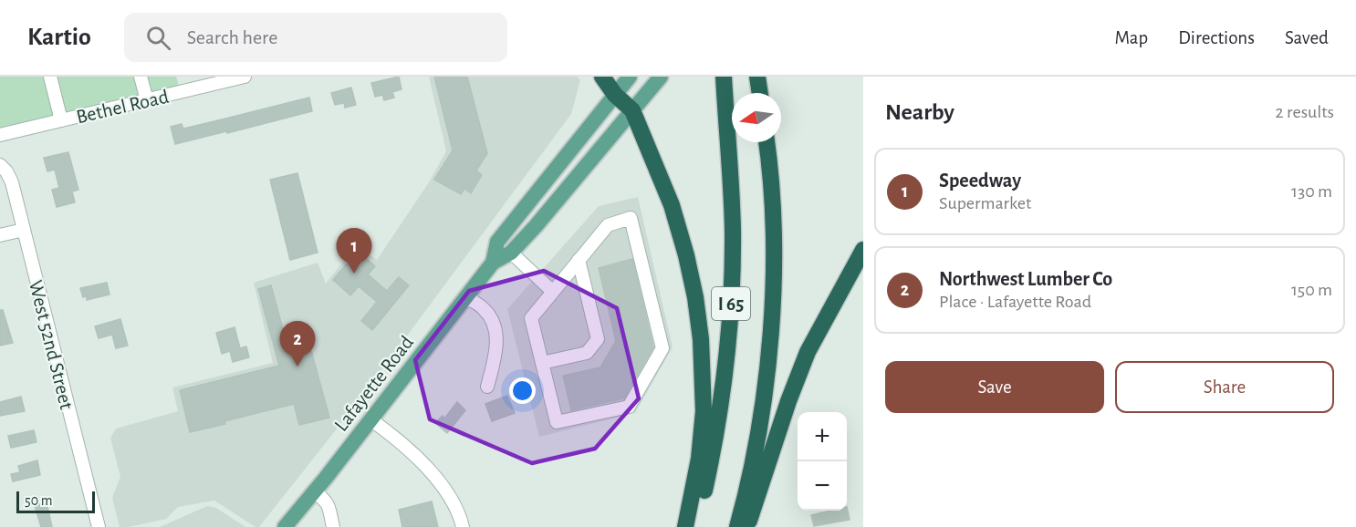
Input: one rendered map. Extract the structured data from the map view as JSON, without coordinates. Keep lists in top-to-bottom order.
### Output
{
  "streets": {
    "highway": ["I 65"],
    "main road": ["Lafayette Road"],
    "street": ["Bethel Road", "West 52nd Street"]
  },
  "scale_bar": "50 m",
  "north": "left",
  "page": {
    "header": "Kartio",
    "search": "Search here",
    "nav": ["Map", "Directions", "Saved"],
    "heading": ["Nearby", "2 results"],
    "list": [
      {
        "mark": "1",
        "name": "Speedway",
        "note": "Supermarket",
        "value": "130 m"
      },
      {
        "mark": "2",
        "name": "Northwest Lumber Co",
        "note": "Place · Lafayette Road",
        "value": "150 m"
      }
    ],
    "pins": ["1", "2"],
    "buttons": ["Save", "Share"],
    "map_buttons": ["+", "−"],
    "scale": "50 m"
  }
}
